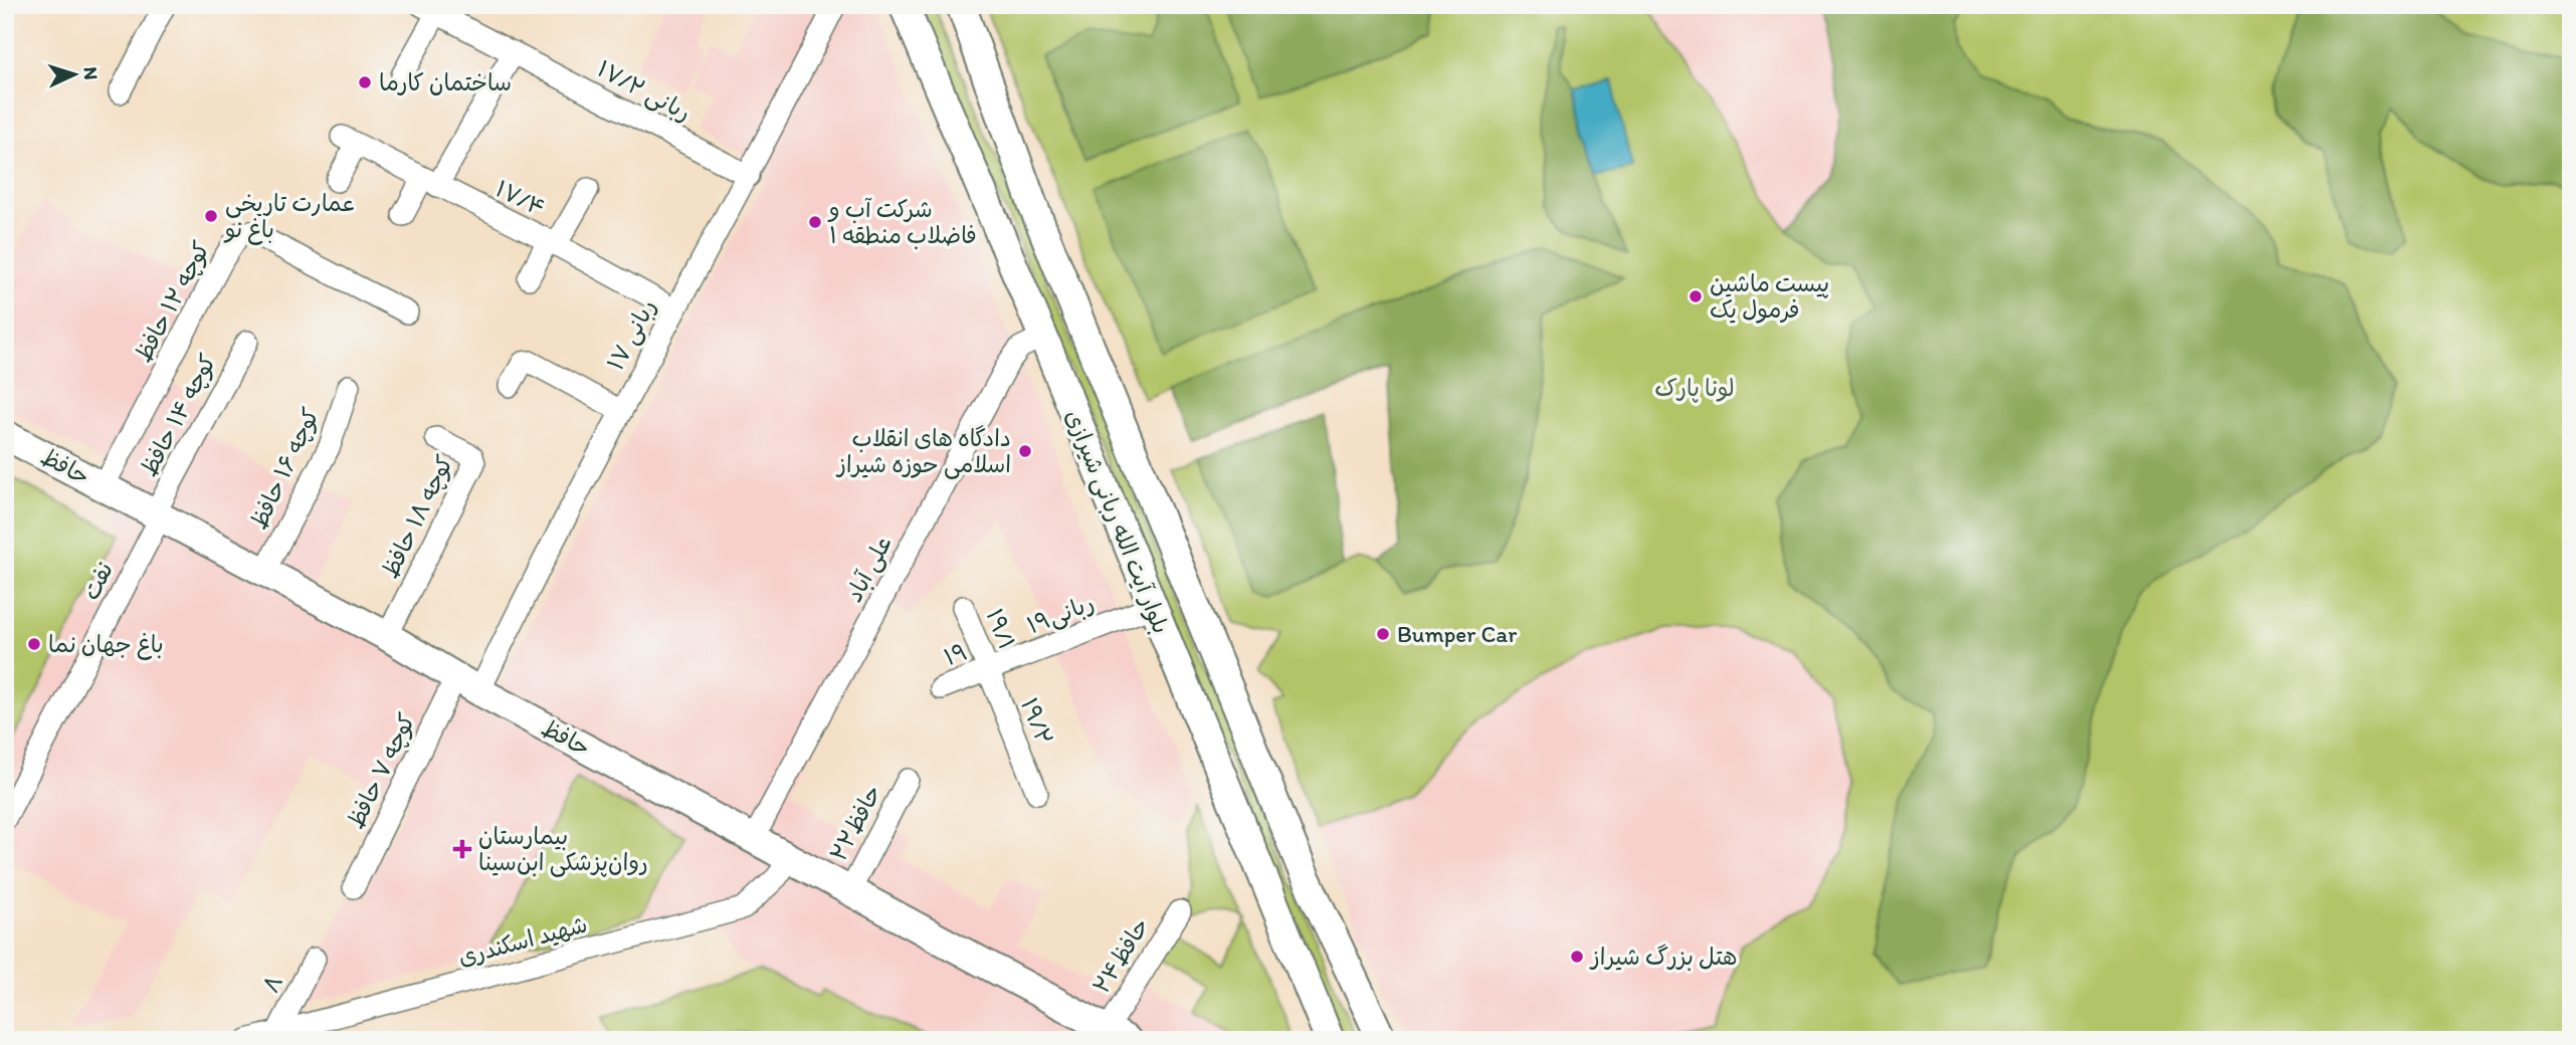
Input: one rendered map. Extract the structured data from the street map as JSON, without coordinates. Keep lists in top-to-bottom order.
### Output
{
  "streets": {
    "main road": ["حافظ", "بلوار آیت الله ربانی شیرازی"],
    "street": [
      "ربانی ۱۷/۲",
      "۱۷/۴",
      "کوچه ۱۲ حافظ",
      "ربانی ۱۷",
      "کوچه ۱۴ حافظ",
      "کوچه ۱۶ حافظ",
      "کوچه ۱۸ حافظ",
      "علی آباد",
      "نفت",
      "ربانی۱۹",
      "۱۹/۱",
      "۱۹",
      "۱۹/۲",
      "کوچه ۷ حافظ",
      "حافظ۲۲",
      "شهید اسکندری",
      "حافظ۲۴",
      "۸"
    ]
  },
  "crossings": [
    ["ربانی ۱۷/۲", "ربانی ۱۷"],
    ["۱۷/۴", "ربانی ۱۷"],
    ["کوچه ۱۲ حافظ", "حافظ"],
    ["ربانی ۱۷", "حافظ"],
    ["ربانی ۱۷", "کوچه ۷ حافظ"],
    ["کوچه ۱۴ حافظ", "حافظ"],
    ["کوچه ۱۴ حافظ", "نفت"],
    ["حافظ", "کوچه ۱۶ حافظ"],
    ["حافظ", "کوچه ۱۸ حافظ"],
    ["حافظ", "علی آباد"],
    ["حافظ", "نفت"],
    ["حافظ", "کوچه ۷ حافظ"],
    ["حافظ", "حافظ۲۲"],
    ["حافظ", "شهید اسکندری"],
    ["حافظ", "حافظ۲۴"],
    ["بلوار آیت الله ربانی شیرازی", "علی آباد"],
    ["بلوار آیت الله ربانی شیرازی", "ربانی۱۹"],
    ["ربانی۱۹", "۱۹/۱"],
    ["ربانی۱۹", "۱۹"],
    ["ربانی۱۹", "۱۹/۲"],
    ["۱۹/۱", "۱۹"],
    ["۱۹/۱", "۱۹/۲"],
    ["۱۹", "۱۹/۲"],
    ["شهید اسکندری", "۸"]
  ],
  "parks": ["لونا پارک"],
  "places": {
    "other": [
      "ساختمان کارما",
      "عمارت تاریخی باغ نو",
      "شرکت آب و فاضلاب منطقه ۱",
      "پیست ماشین فرمول یک",
      "دادگاه های انقلاب اسلامی حوزه شیراز",
      "Bumper Car",
      "باغ جهان نما",
      "هتل بزرگ شیراز"
    ],
    "health": ["بیمارستان روان‌پزشکی ابن‌سینا"]
  },
  "north": "right"
}
